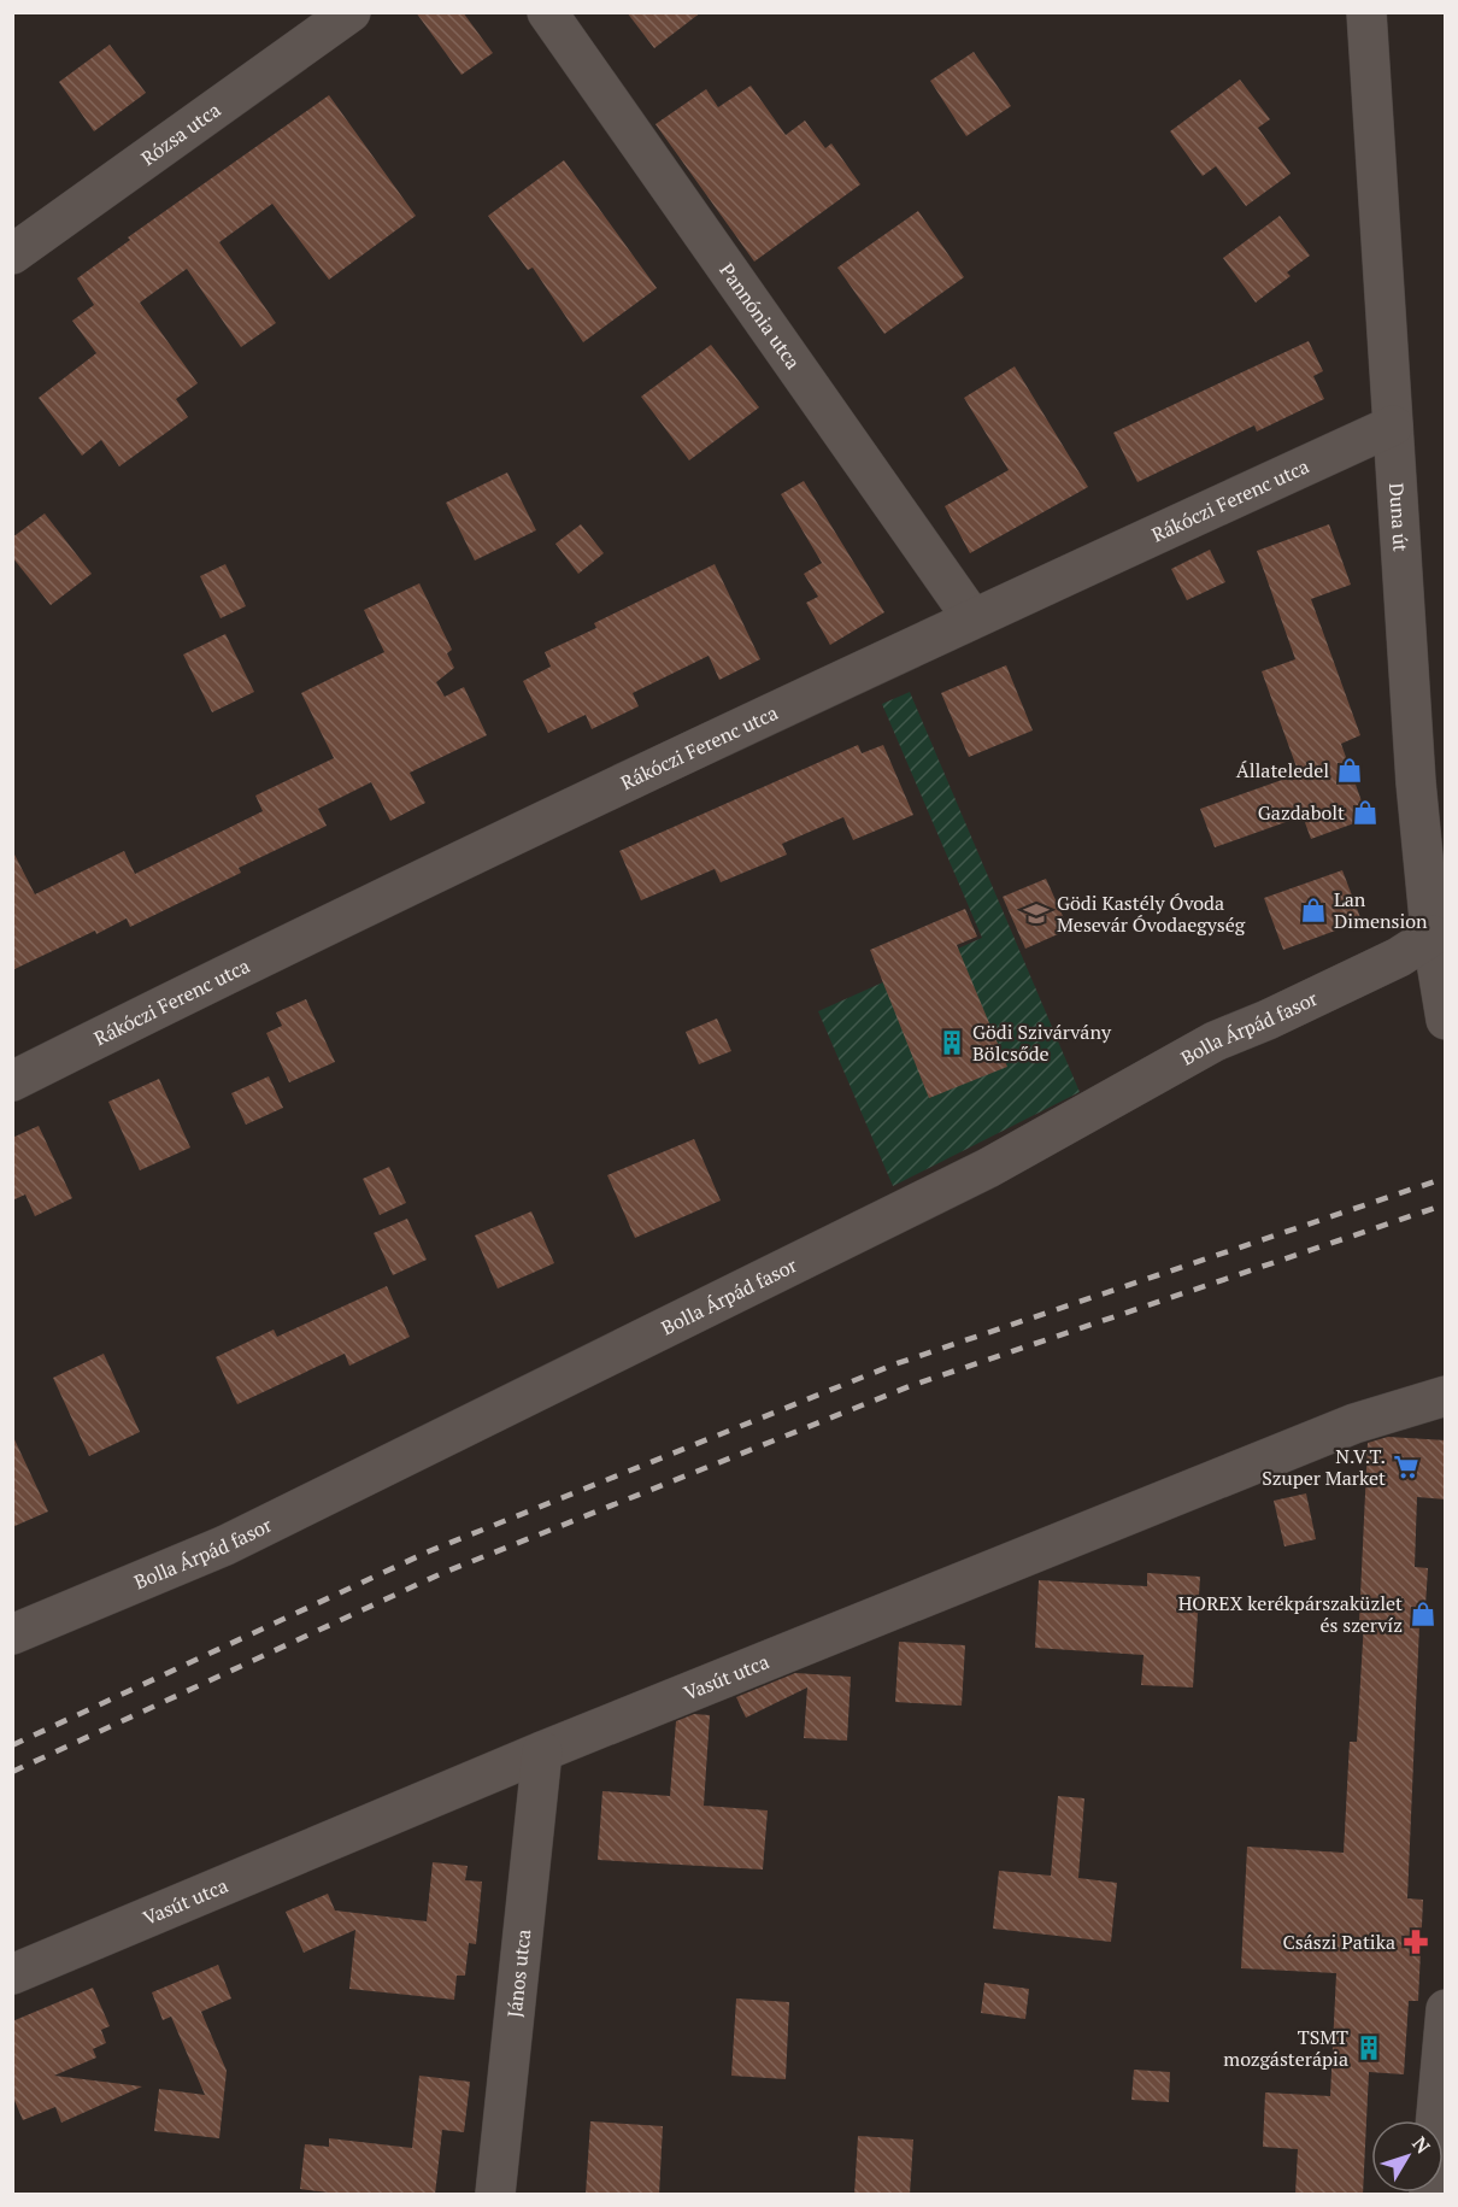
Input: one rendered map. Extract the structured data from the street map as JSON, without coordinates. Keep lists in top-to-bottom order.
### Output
{
  "streets": {
    "street": [
      "Rózsa utca",
      "Pannónia utca",
      "Rákóczi Ferenc utca",
      "Duna út",
      "Bolla Árpád fasor",
      "Vasút utca",
      "János utca"
    ]
  },
  "crossings": [
    ["Pannónia utca", "Rákóczi Ferenc utca"],
    ["Rákóczi Ferenc utca", "Duna út"],
    ["Duna út", "Bolla Árpád fasor"],
    ["Vasút utca", "János utca"]
  ],
  "places": {
    "shop": [
      "Állateledel",
      "Gazdabolt",
      "Lan Dimension",
      "HOREX kerékpárszaküzlet és szervíz"
    ],
    "school or university": ["Gödi Kastély Óvoda Mesevár Óvodaegység"],
    "building": ["Gödi Szivárvány Bölcsőde", "TSMT mozgásterápia"],
    "supermarket": ["N.V.T. Szuper Market"],
    "pharmacy": ["Császi Patika"]
  },
  "north": "top right"
}
